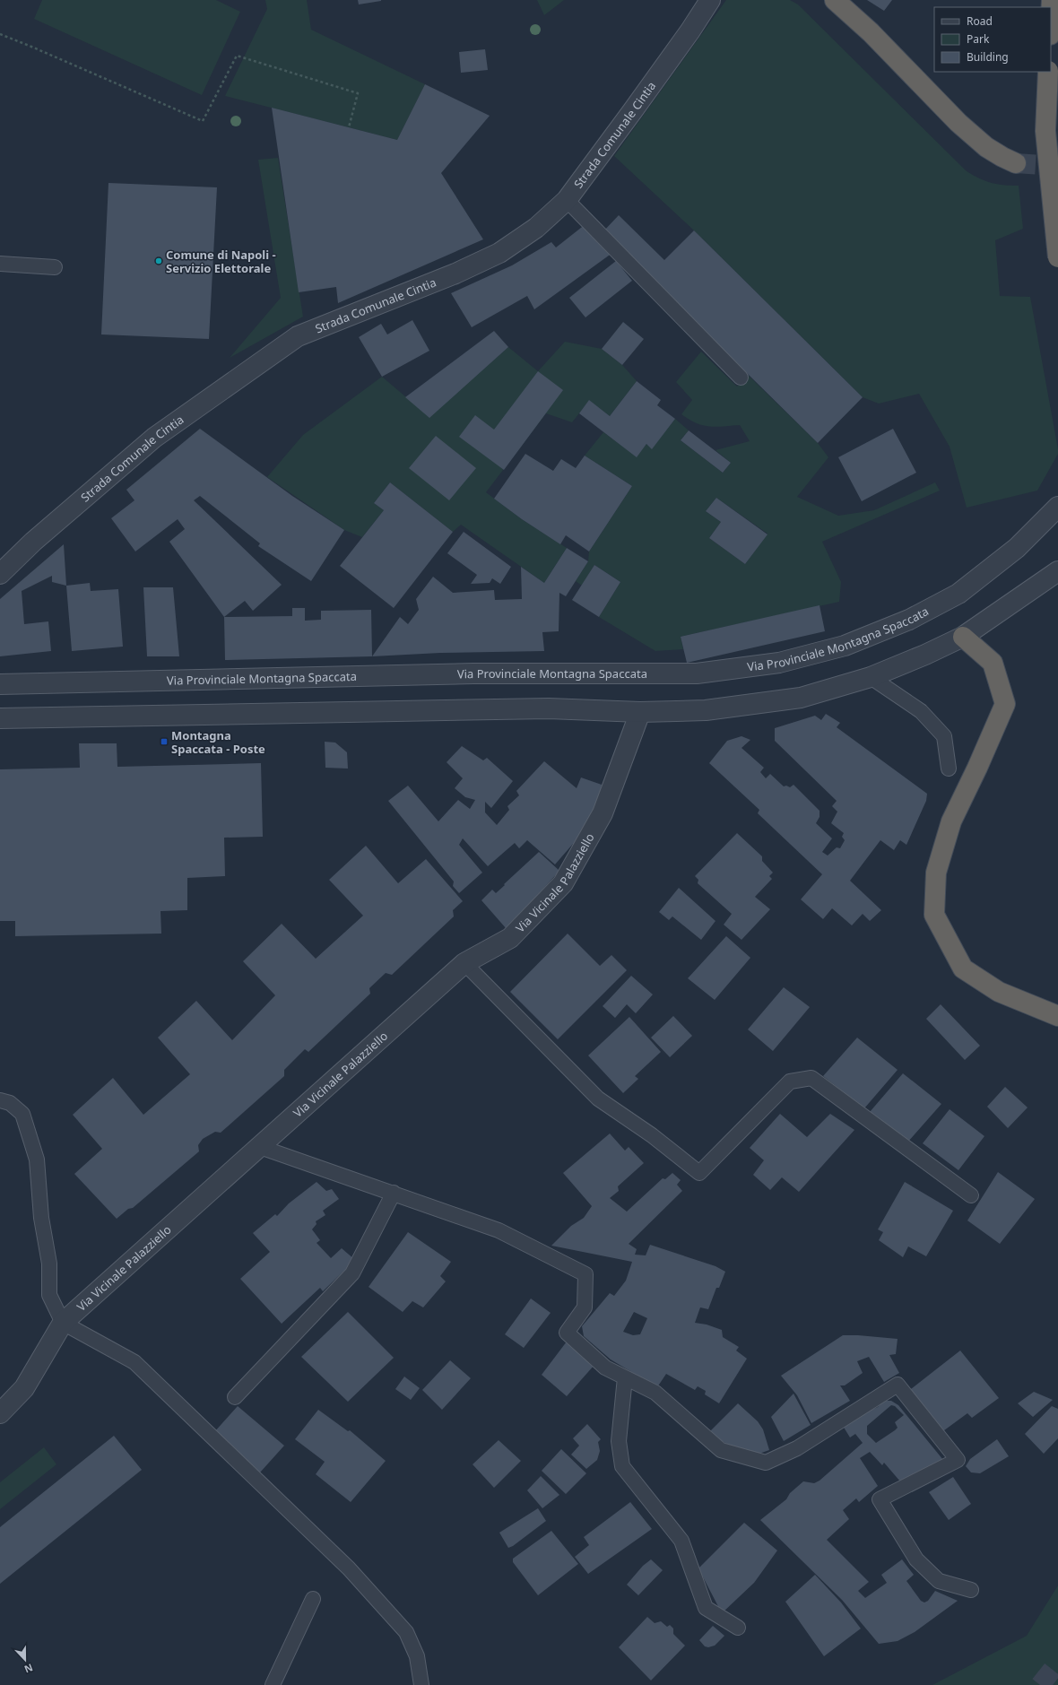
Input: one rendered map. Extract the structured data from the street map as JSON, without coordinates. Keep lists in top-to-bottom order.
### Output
{
  "streets": {
    "street": ["Strada Comunale Cintia", "Via Provinciale Montagna Spaccata", "Via Vicinale Palazziello"]
  },
  "places": {
    "other": ["Comune di Napoli - Servizio Elettorale"],
    "transit": ["Montagna Spaccata - Poste"]
  },
  "legend": ["Road", "Park", "Building"],
  "north": "bottom"
}
